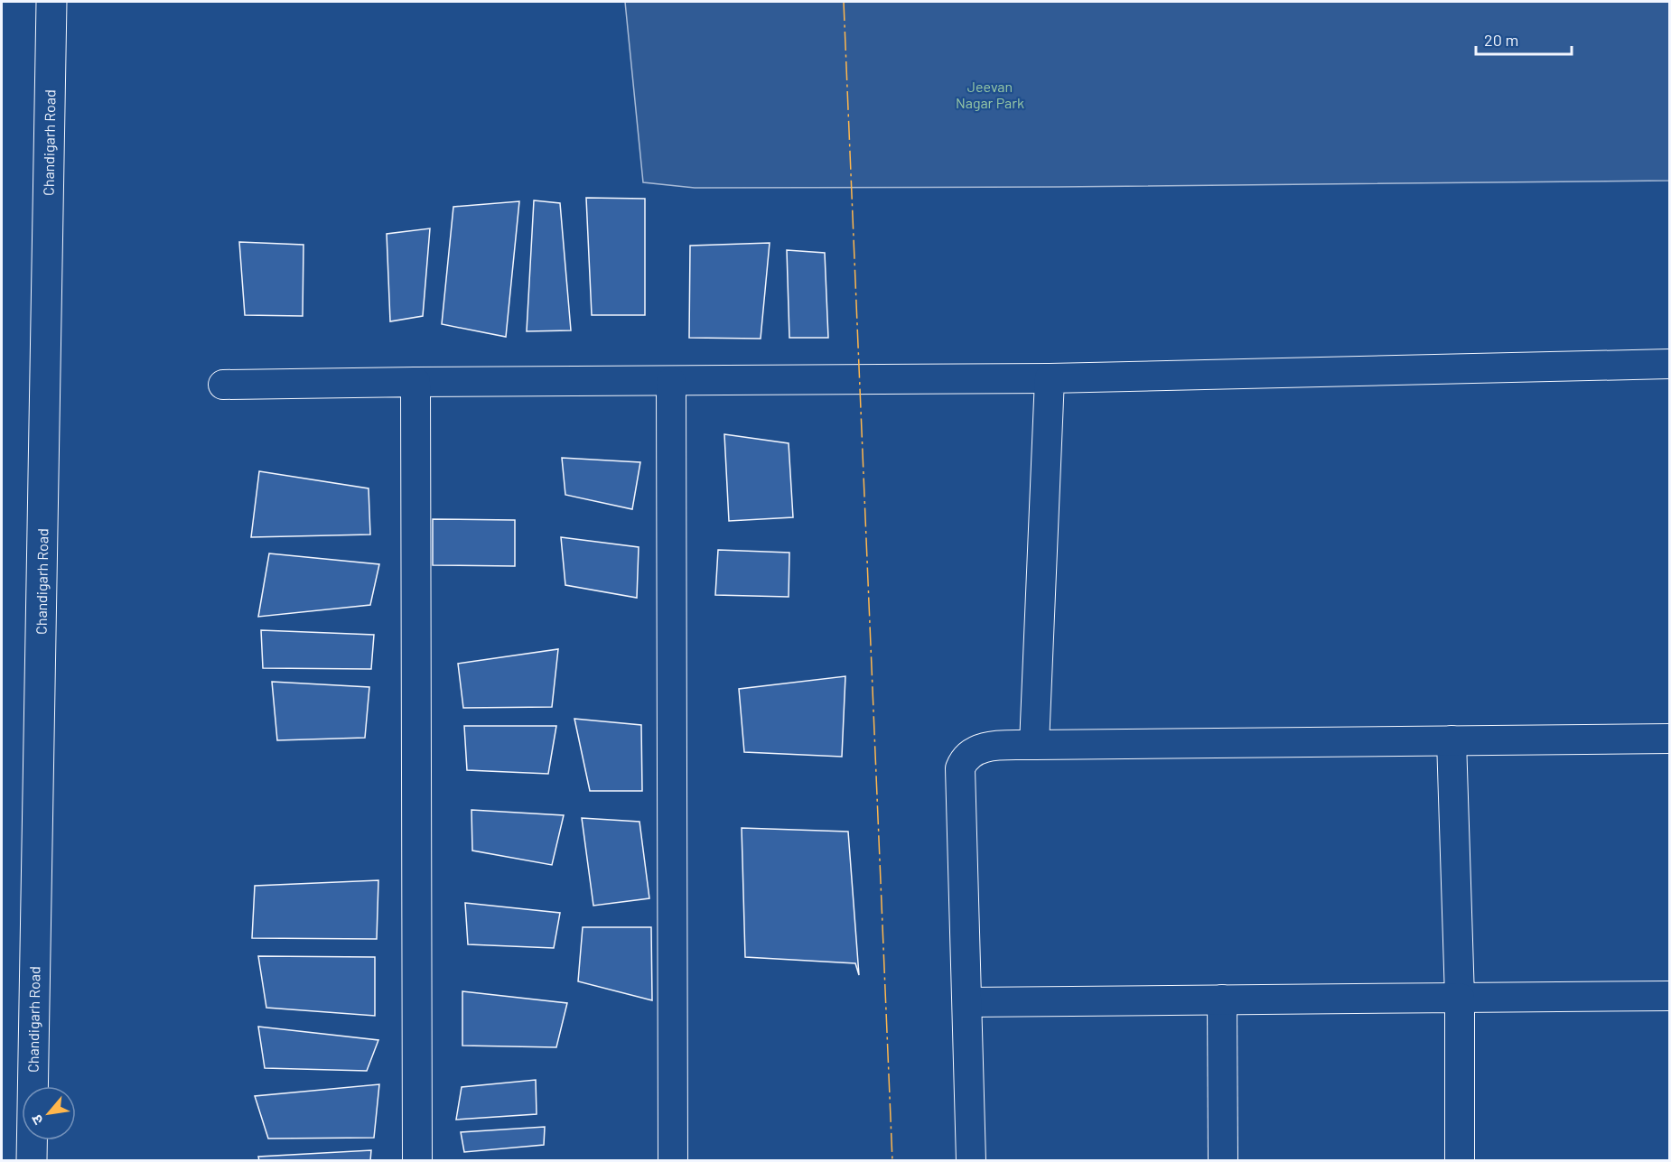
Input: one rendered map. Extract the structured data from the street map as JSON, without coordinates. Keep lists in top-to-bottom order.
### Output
{
  "streets": {
    "main road": ["Chandigarh Road"]
  },
  "parks": ["Jeevan Nagar Park"],
  "scale_bar": "20 m",
  "north": "bottom left"
}
